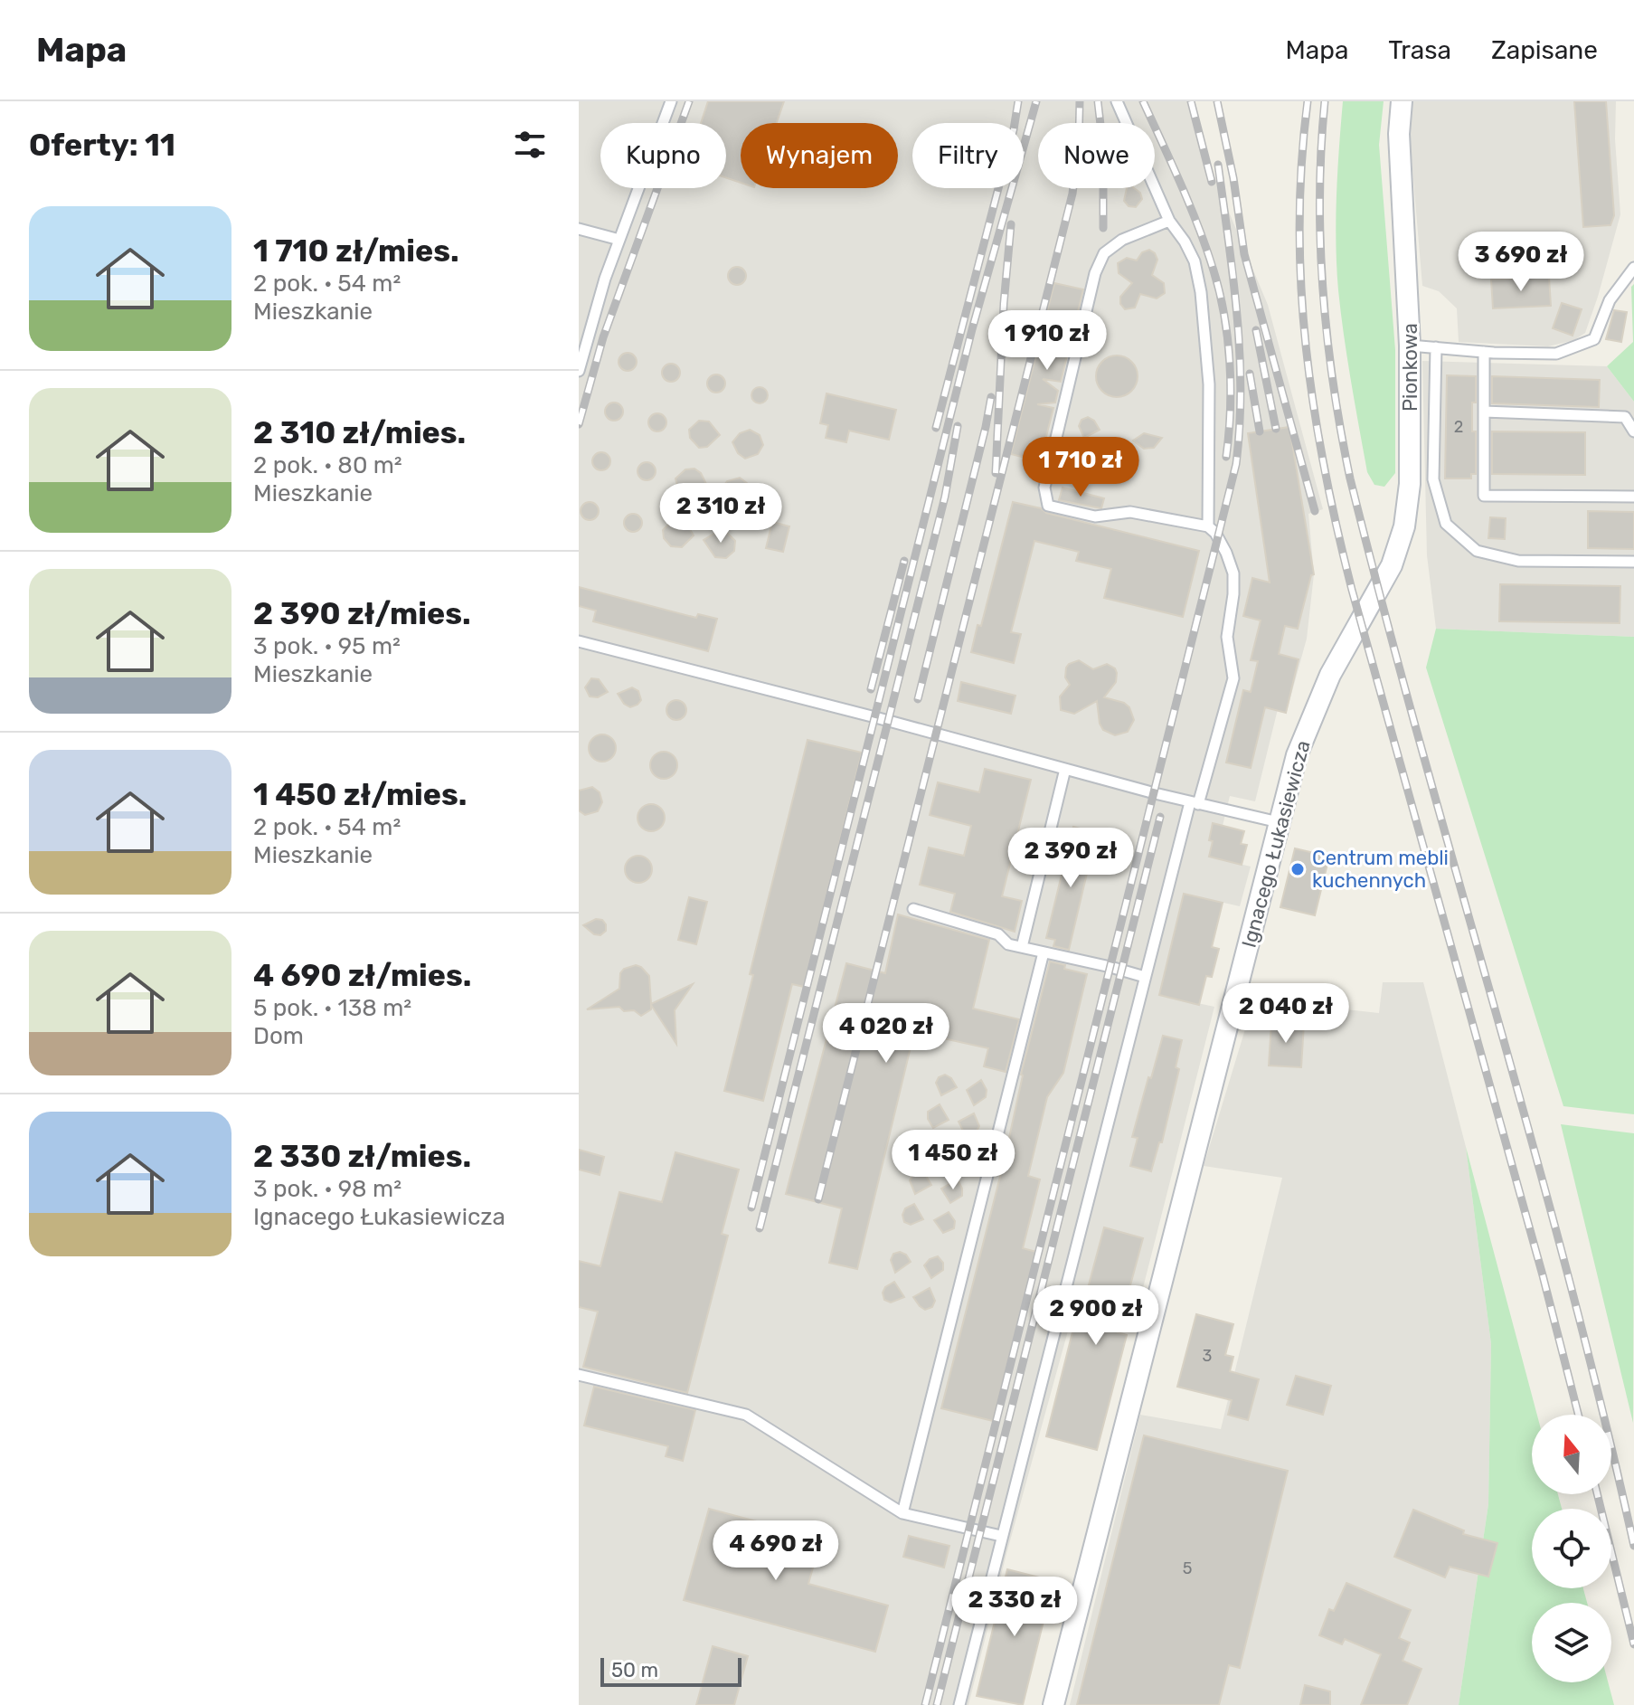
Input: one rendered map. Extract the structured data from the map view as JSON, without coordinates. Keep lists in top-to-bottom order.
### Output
{
  "streets": {
    "street": ["Pionkowa", "Ignacego Łukasiewicza"]
  },
  "crossings": [
    ["Pionkowa", "Ignacego Łukasiewicza"]
  ],
  "places": ["Centrum mebli kuchennych"],
  "house_numbers": ["2", "3", "5"],
  "scale_bar": "50 m",
  "north": "top",
  "page": {
    "header": "Mapa",
    "nav": ["Mapa", "Trasa", "Zapisane"],
    "heading": "Oferty: 11",
    "chip": [
      "Kupno",
      "Wynajem",
      "Filtry",
      "Nowe"
    ],
    "list": [
      {
        "name": "1 710 zł/mies.",
        "note": "2 pok. · 54 m² · Mieszkanie"
      },
      {
        "name": "2 310 zł/mies.",
        "note": "2 pok. · 80 m² · Mieszkanie"
      },
      {
        "name": "2 390 zł/mies.",
        "note": "3 pok. · 95 m² · Mieszkanie"
      },
      {
        "name": "1 450 zł/mies.",
        "note": "2 pok. · 54 m² · Mieszkanie"
      },
      {
        "name": "4 690 zł/mies.",
        "note": "5 pok. · 138 m² · Dom"
      },
      {
        "name": "2 330 zł/mies.",
        "note": "3 pok. · 98 m² · Ignacego Łukasiewicza"
      }
    ],
    "price": [
      "3 690 zł",
      "1 910 zł",
      "1 710 zł",
      "2 310 zł",
      "2 390 zł",
      "2 040 zł",
      "4 020 zł",
      "1 450 zł",
      "2 900 zł",
      "4 690 zł",
      "2 330 zł"
    ],
    "scale": "50 m"
  }
}
